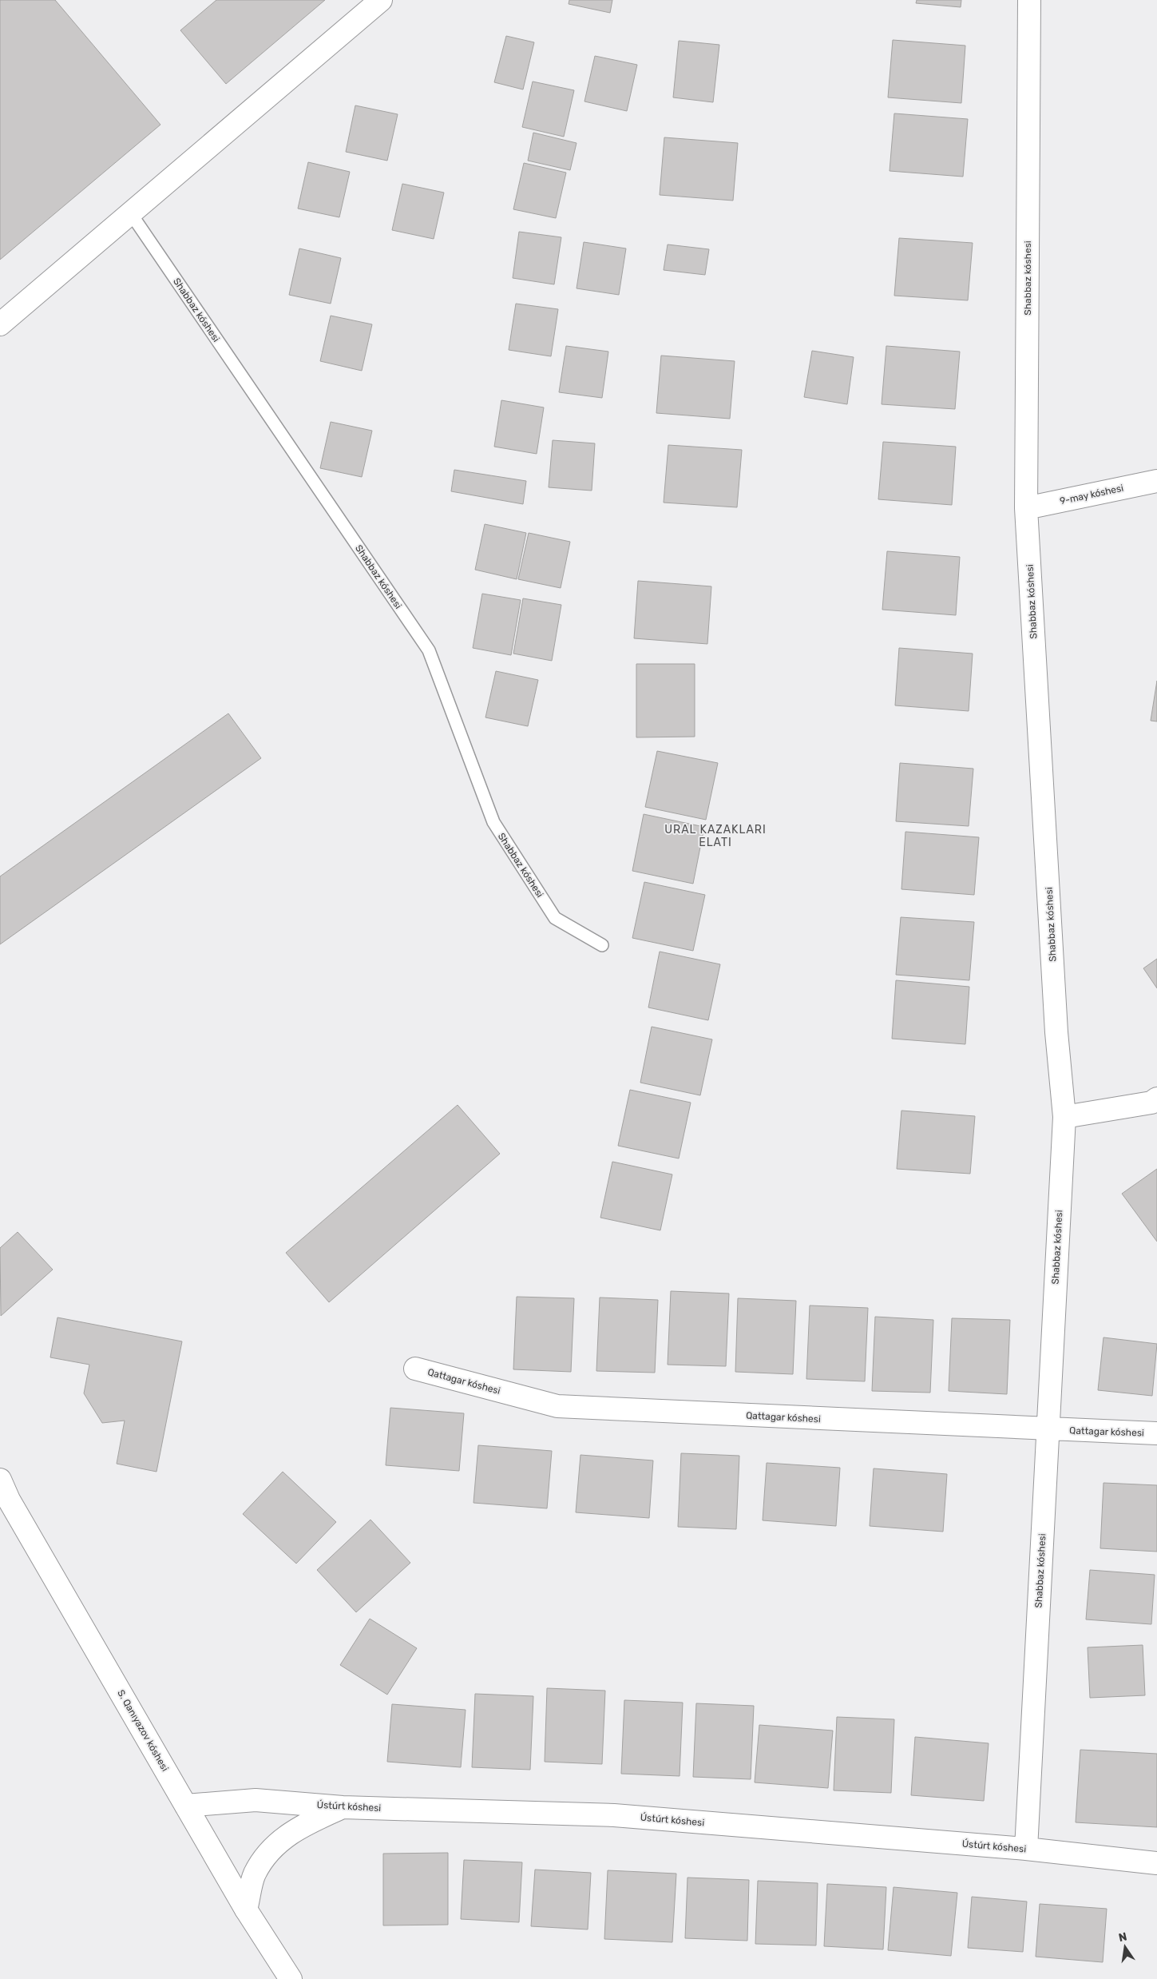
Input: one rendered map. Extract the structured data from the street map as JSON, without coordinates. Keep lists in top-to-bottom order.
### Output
{
  "streets": {
    "street": [
      "Shabbaz kóshesi",
      "9-may kóshesi",
      "Qattagar kóshesi",
      "S. Qanıyazov kóshesi",
      "Ústúrt kóshesi"
    ]
  },
  "crossings": [
    ["Shabbaz kóshesi", "9-may kóshesi"],
    ["Shabbaz kóshesi", "Qattagar kóshesi"],
    ["Shabbaz kóshesi", "Ústúrt kóshesi"],
    ["S. Qanıyazov kóshesi", "Ústúrt kóshesi"]
  ],
  "districts": ["URAL KAZAKLARI ELATI"],
  "north": "top"
}
